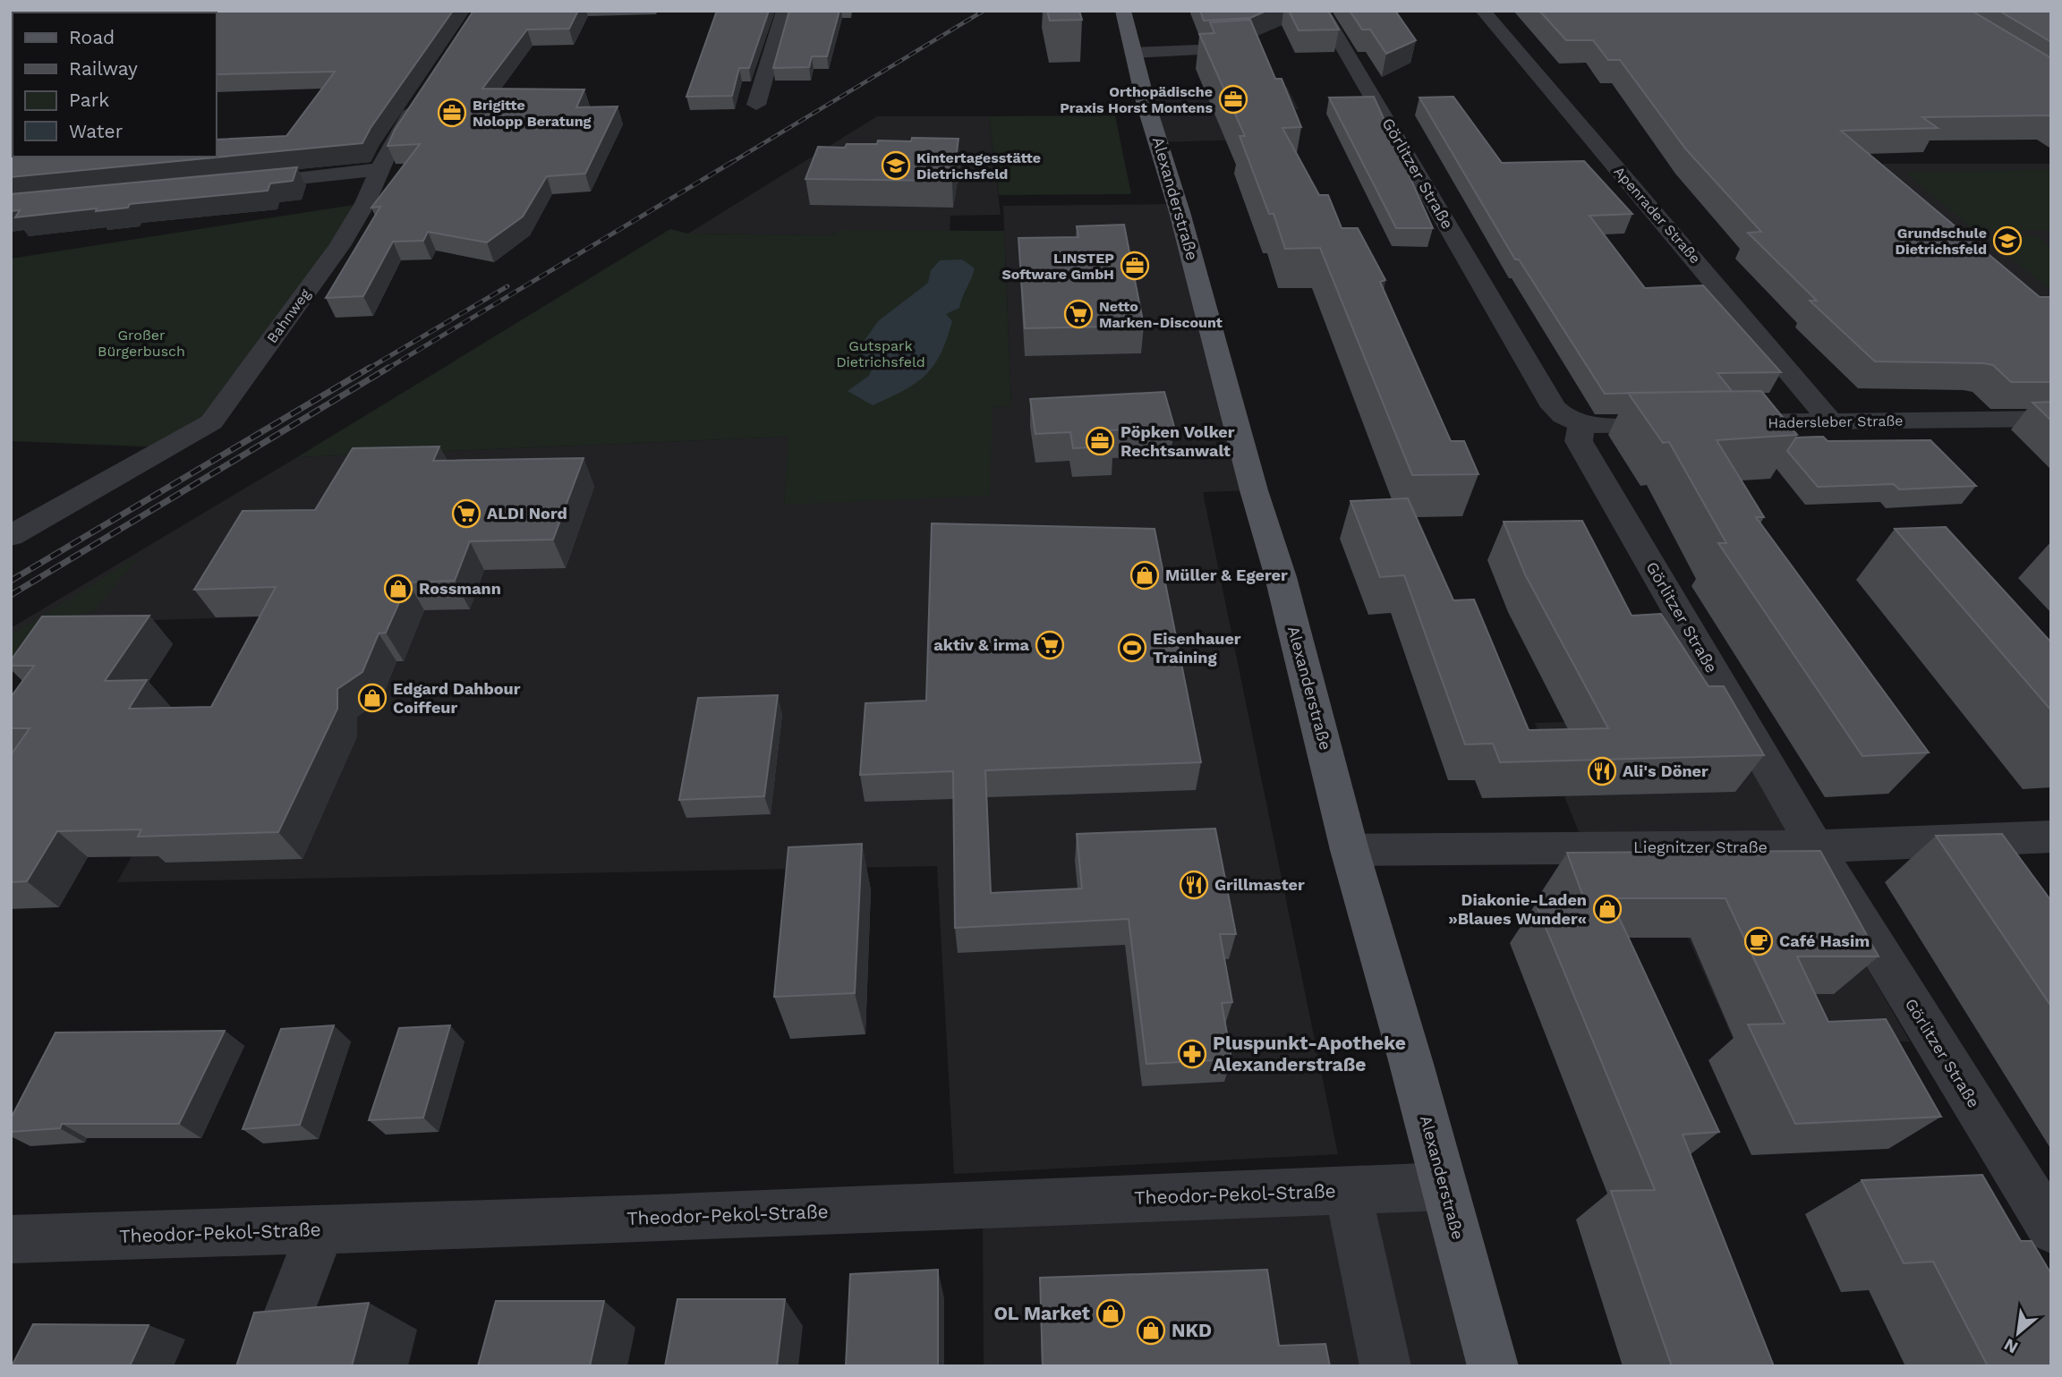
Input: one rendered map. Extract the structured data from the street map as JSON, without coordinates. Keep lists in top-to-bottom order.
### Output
{
  "streets": {
    "main road": ["Alexanderstraße"],
    "street": [
      "Görlitzer Straße",
      "Apenrader Straße",
      "Bahnweg",
      "Hadersleber Straße",
      "Liegnitzer Straße",
      "Theodor-Pekol-Straße"
    ]
  },
  "crossings": [
    ["Görlitzer Straße", "Liegnitzer Straße"],
    ["Alexanderstraße", "Liegnitzer Straße"],
    ["Alexanderstraße", "Theodor-Pekol-Straße"],
    ["Apenrader Straße", "Hadersleber Straße"]
  ],
  "parks": ["Großer Bürgerbusch", "Gutspark Dietrichsfeld"],
  "places": {
    "office": [
      "Orthopädische Praxis Horst Montens",
      "Brigitte Nolopp Beratung",
      "LINSTEP Software GmbH",
      "Pöpken Volker Rechtsanwalt"
    ],
    "school or university": ["Kintertagesstätte Dietrichsfeld", "Grundschule Dietrichsfeld"],
    "supermarket": ["Netto Marken-Discount", "ALDI Nord", "aktiv & irma"],
    "shop": [
      "Müller & Egerer",
      "Rossmann",
      "Edgard Dahbour Coiffeur",
      "Diakonie-Laden »Blaues Wunder«",
      "OL Market",
      "NKD"
    ],
    "sports": ["Eisenhauer Training"],
    "restaurant": ["Ali's Döner", "Grillmaster"],
    "cafe": ["Café Hasim"],
    "pharmacy": ["Pluspunkt-Apotheke Alexanderstraße"]
  },
  "legend": [
    "Road",
    "Railway",
    "Park",
    "Water"
  ],
  "north": "bottom left"
}
